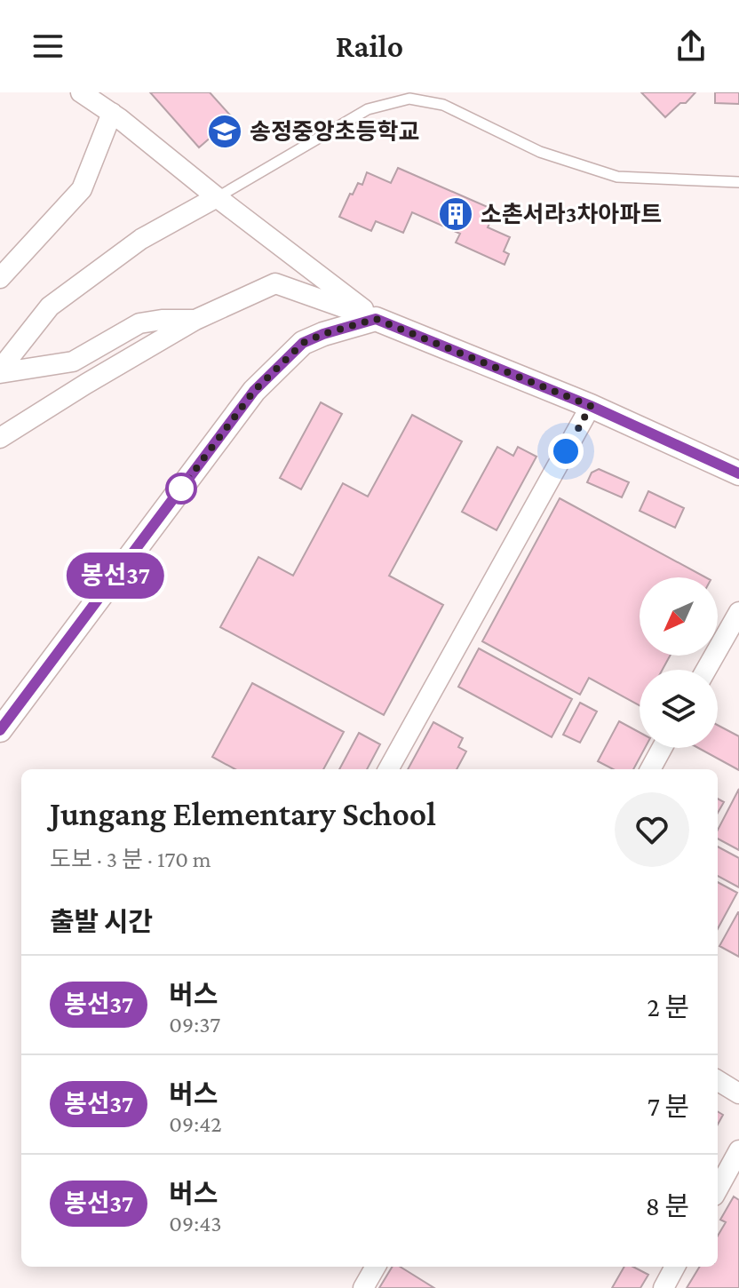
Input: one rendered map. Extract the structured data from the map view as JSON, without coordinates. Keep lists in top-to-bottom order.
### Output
{
  "places": {
    "school or university": ["송정중앙초등학교"],
    "building": ["소촌서라3차아파트"]
  },
  "lines": ["bus line 봉선37"],
  "north": "bottom left",
  "page": {
    "header": "Railo",
    "on_map": "봉선37",
    "heading": [
      ["Jungang Elementary School", "도보 · 3 분 · 170 m"],
      "출발 시간"
    ],
    "list": [
      {
        "mark": "봉선37",
        "name": "버스",
        "note": "09:37",
        "value": "2 분"
      },
      {
        "mark": "봉선37",
        "name": "버스",
        "note": "09:42",
        "value": "7 분"
      },
      {
        "mark": "봉선37",
        "name": "버스",
        "note": "09:43",
        "value": "8 분"
      }
    ]
  }
}
